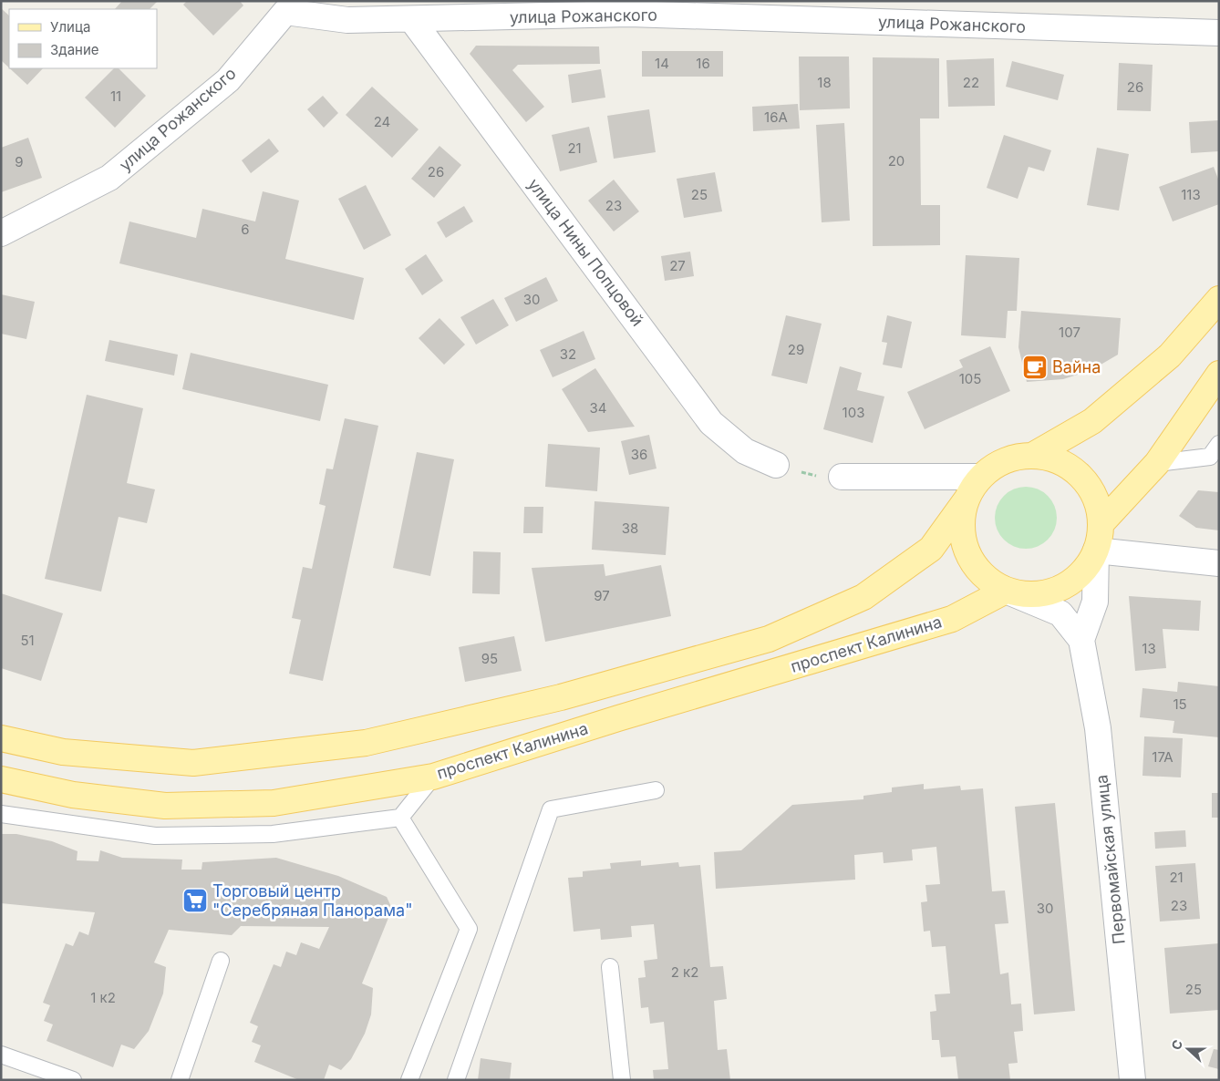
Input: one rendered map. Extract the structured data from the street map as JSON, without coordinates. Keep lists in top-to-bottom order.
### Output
{
  "streets": {
    "main road": ["проспект Калинина"],
    "street": ["улица Рожанского", "улица Нины Попцовой", "Первомайская улица"]
  },
  "crossings": [
    ["улица Рожанского", "улица Нины Попцовой"],
    ["проспект Калинина", "Первомайская улица"]
  ],
  "places": {
    "cafe": ["Вайна"],
    "supermarket": ["Торговый центр \"Серебряная Панорама\""]
  },
  "house_numbers": [
    "14",
    "16",
    "18",
    "22",
    "26",
    "11",
    "16А",
    "24",
    "21",
    "20",
    "9",
    "26",
    "25",
    "113",
    "23",
    "6",
    "27",
    "30",
    "107",
    "29",
    "32",
    "105",
    "34",
    "103",
    "36",
    "38",
    "97",
    "51",
    "13",
    "95",
    "15",
    "17А",
    "21",
    "23",
    "30",
    "2 к2",
    "25",
    "1 к2"
  ],
  "legend": ["Улица", "Здание"],
  "north": "left"
}
